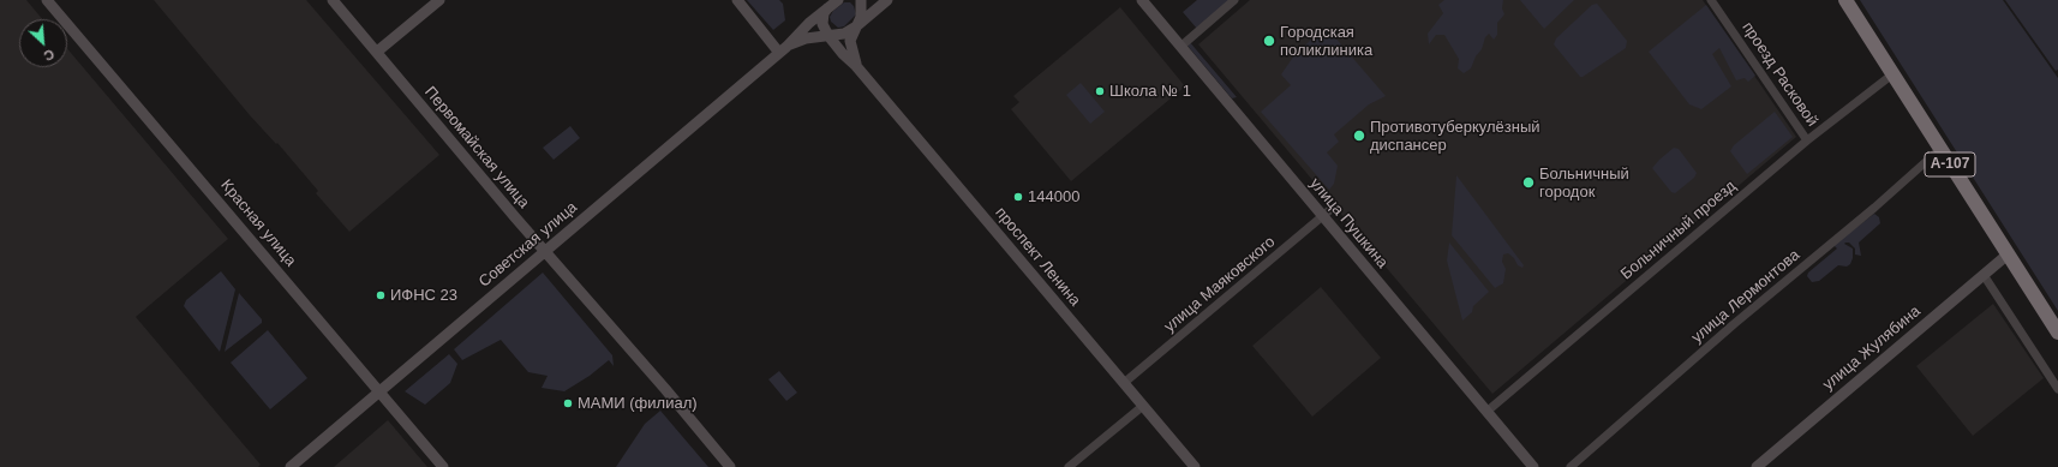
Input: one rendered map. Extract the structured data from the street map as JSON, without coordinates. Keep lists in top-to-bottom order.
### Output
{
  "streets": {
    "highway": ["А-107"],
    "main road": [
      "Первомайская улица",
      "Красная улица",
      "улица Пушкина",
      "Советская улица",
      "проспект Ленина",
      "улица Жулябина"
    ],
    "street": [
      "проезд Расковой",
      "Больничный проезд",
      "улица Маяковского",
      "улица Лермонтова"
    ]
  },
  "crossings": [
    ["проезд Расковой", "Больничный проезд"],
    ["Первомайская улица", "Советская улица"],
    ["А-107", "Больничный проезд"],
    ["А-107", "улица Лермонтова"],
    ["А-107", "улица Жулябина"],
    ["Красная улица", "Советская улица"],
    ["улица Пушкина", "Больничный проезд"],
    ["улица Пушкина", "улица Маяковского"],
    ["Советская улица", "проспект Ленина"],
    ["проспект Ленина", "улица Маяковского"]
  ],
  "places": [
    "Городская поликлиника",
    "Школа № 1",
    "Противотуберкулёзный диспансер",
    "Больничный городок",
    "144000",
    "ИФНС 23",
    "МАМИ (филиал)"
  ],
  "north": "bottom right"
}
